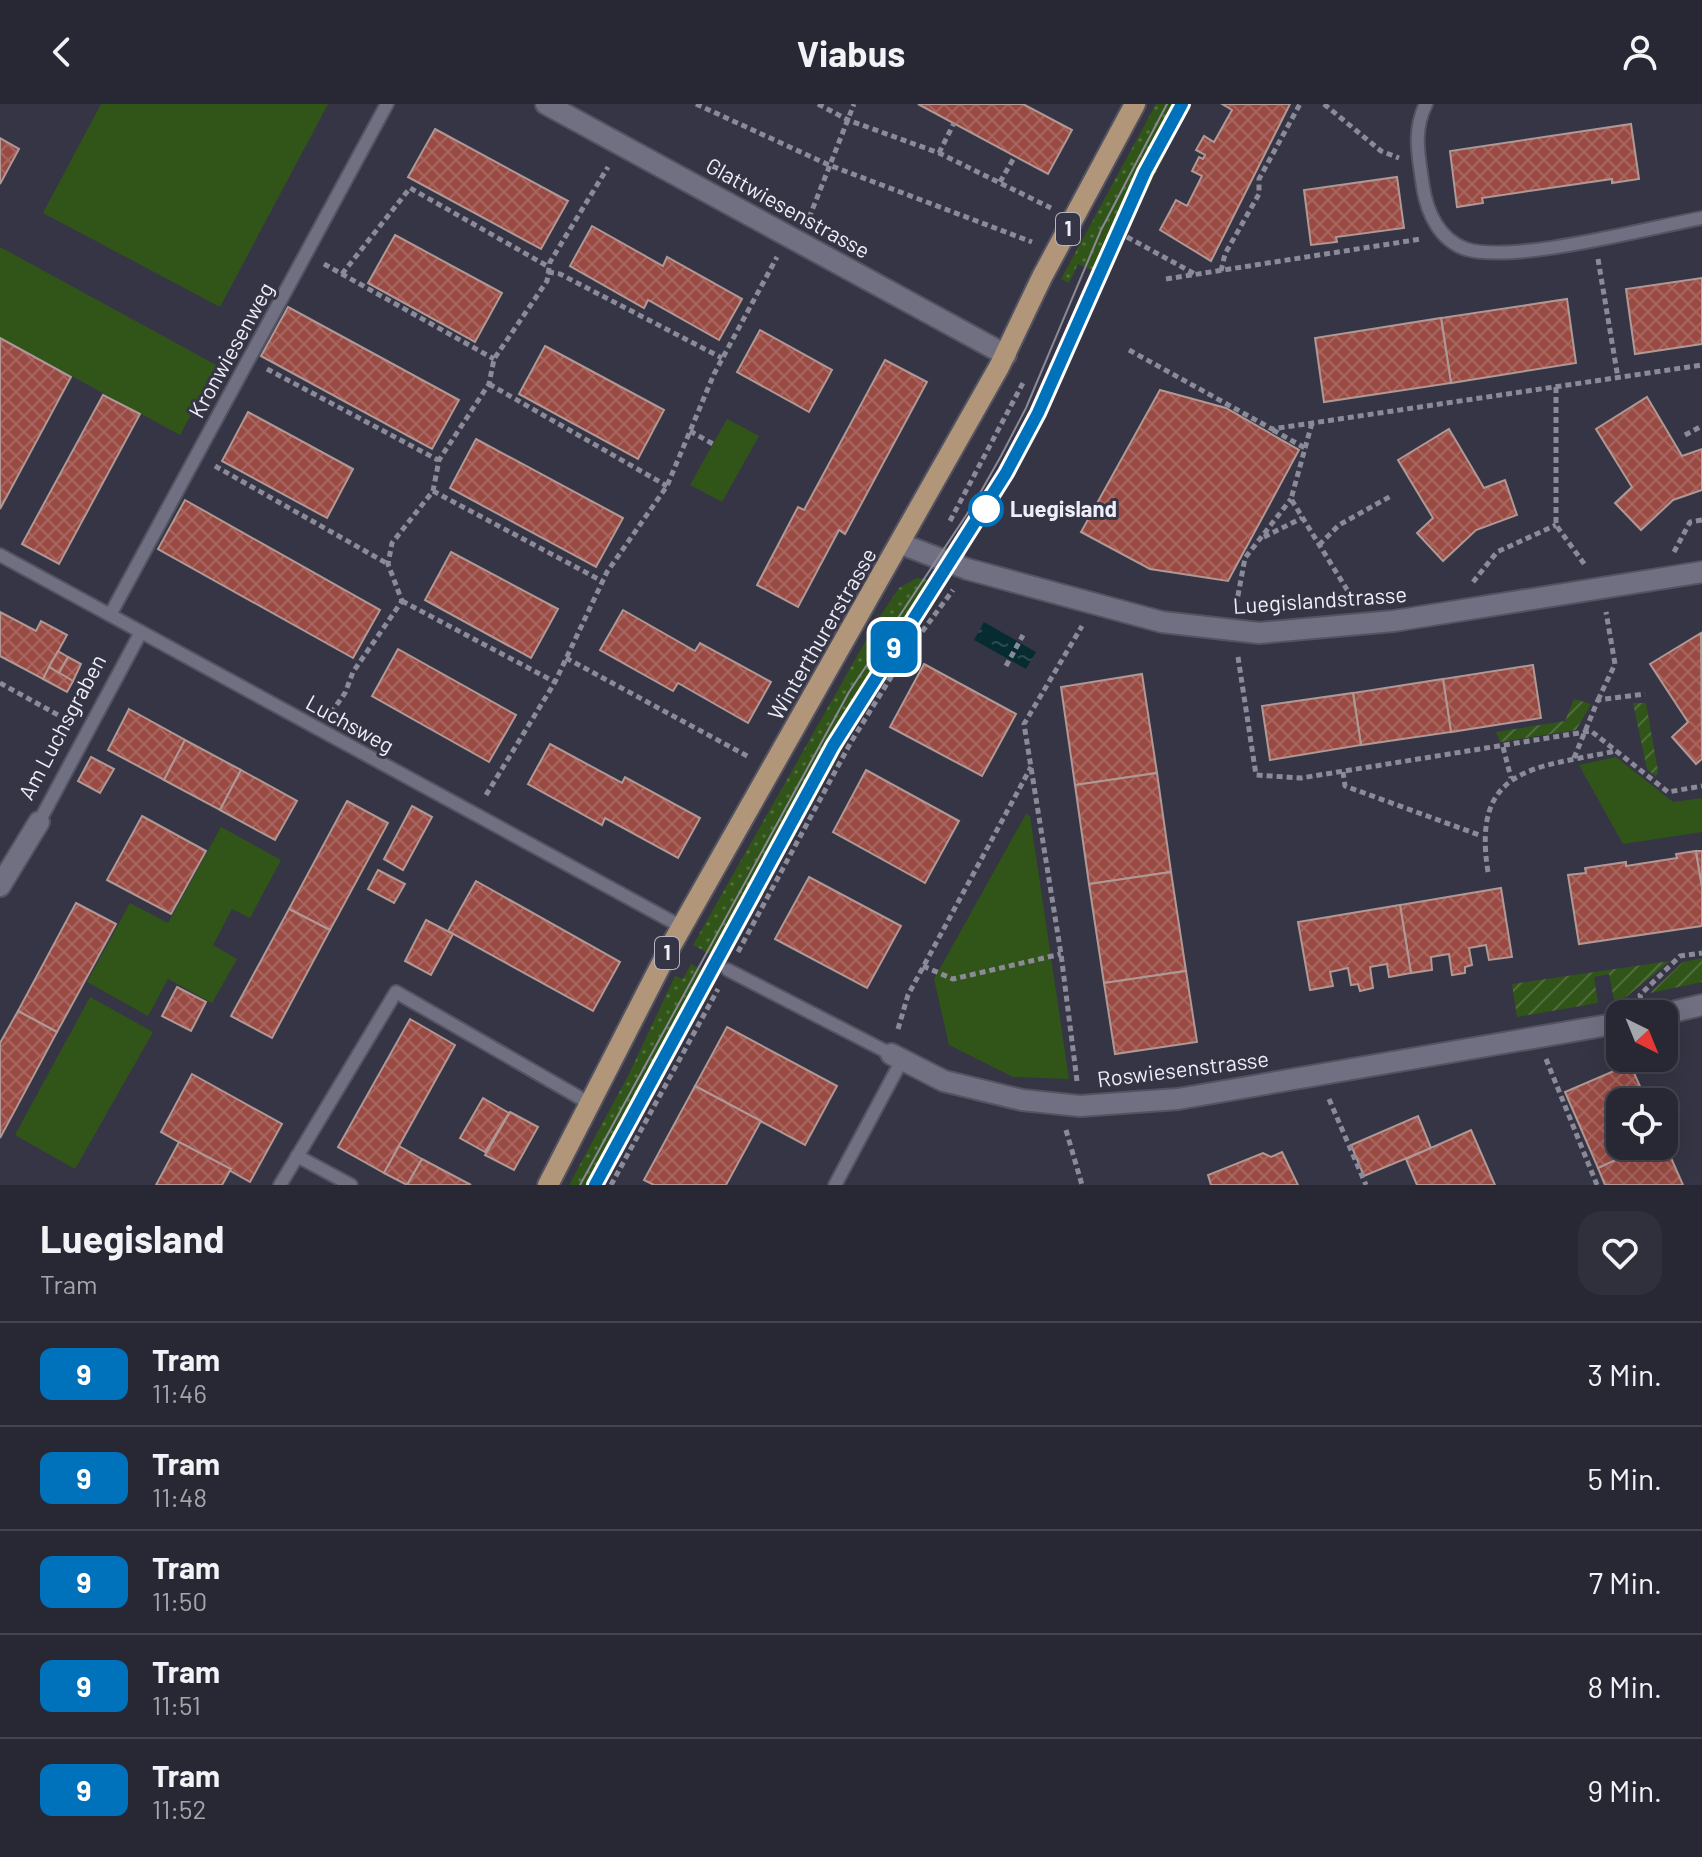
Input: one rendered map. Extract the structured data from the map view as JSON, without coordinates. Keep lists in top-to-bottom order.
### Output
{
  "streets": {
    "main road": ["1", "Winterthurerstrasse"],
    "street": [
      "Glattwiesenstrasse",
      "Luegislandstrasse",
      "Am Luchsgraben",
      "Roswiesenstrasse"
    ],
    "lane": ["Kronwiesenweg", "Luchsweg"]
  },
  "crossings": [
    ["Glattwiesenstrasse", "Winterthurerstrasse"],
    ["Kronwiesenweg", "Luchsweg"],
    ["Luegislandstrasse", "Winterthurerstrasse"],
    ["Winterthurerstrasse", "Luchsweg"],
    ["Luchsweg", "Am Luchsgraben"]
  ],
  "places": ["Luegisland"],
  "lines": ["tram line 9"],
  "north": "bottom right",
  "page": {
    "header": "Viabus",
    "on_map": "9",
    "heading": ["Luegisland", "Tram"],
    "list": [
      {
        "mark": "9",
        "name": "Tram",
        "note": "11:46",
        "value": "3 Min."
      },
      {
        "mark": "9",
        "name": "Tram",
        "note": "11:48",
        "value": "5 Min."
      },
      {
        "mark": "9",
        "name": "Tram",
        "note": "11:50",
        "value": "7 Min."
      },
      {
        "mark": "9",
        "name": "Tram",
        "note": "11:51",
        "value": "8 Min."
      },
      {
        "mark": "9",
        "name": "Tram",
        "note": "11:52",
        "value": "9 Min."
      }
    ]
  }
}
